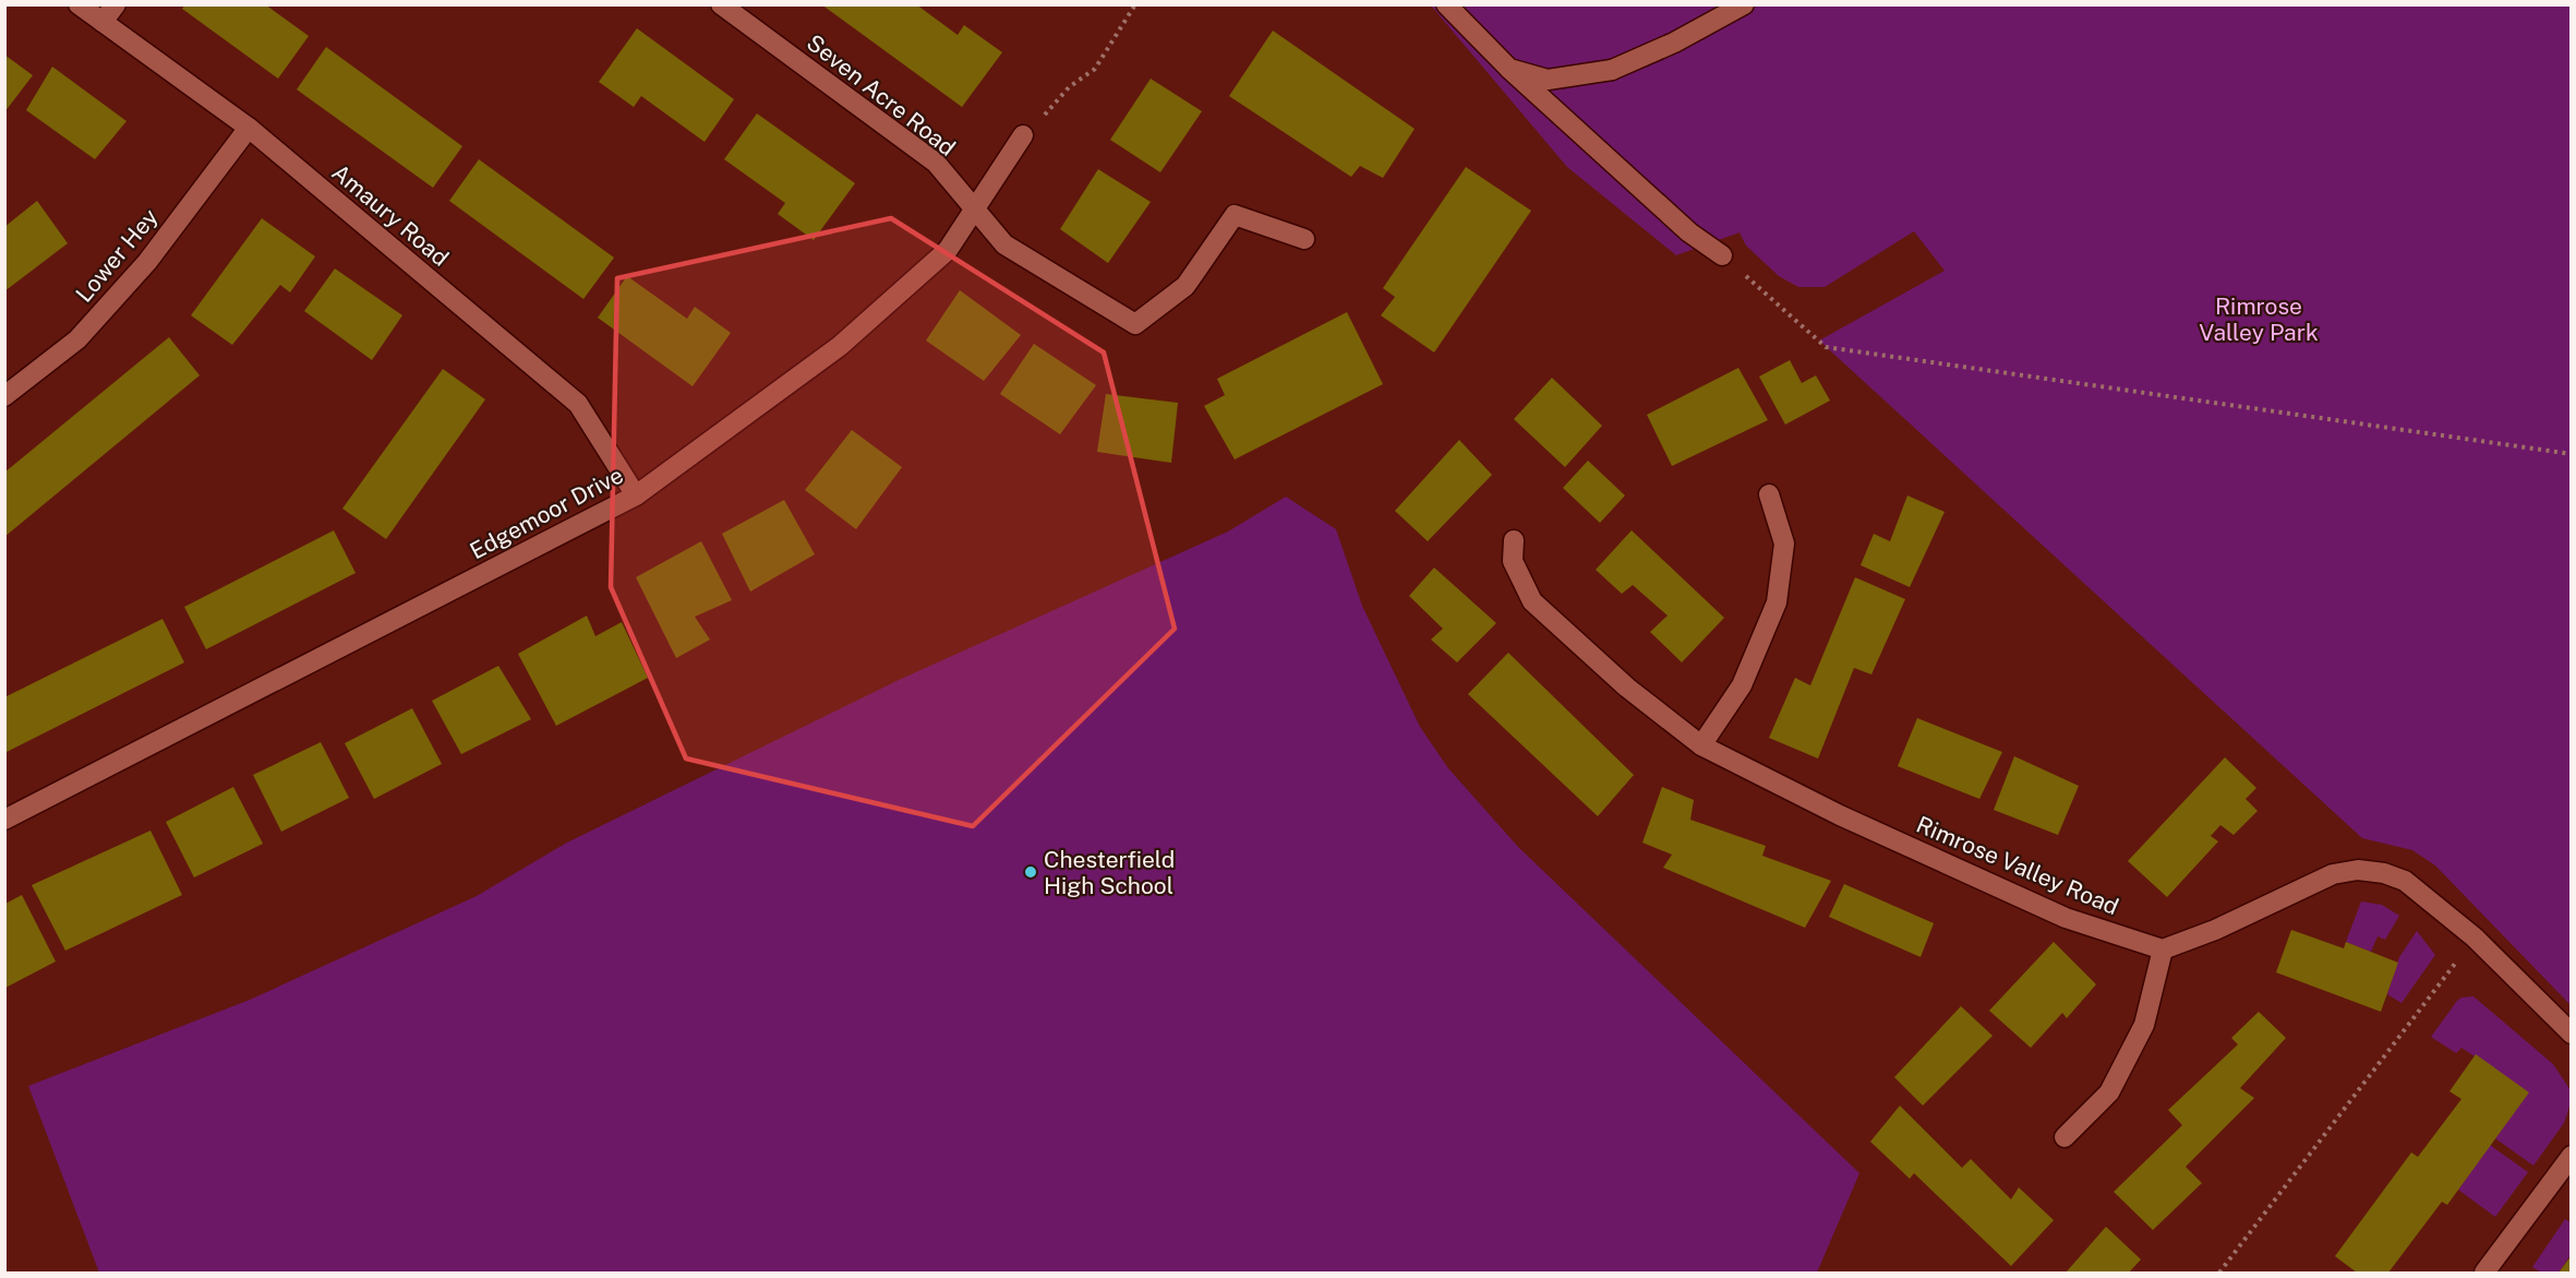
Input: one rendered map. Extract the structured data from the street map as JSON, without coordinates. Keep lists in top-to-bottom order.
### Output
{
  "streets": {
    "street": [
      "Seven Acre Road",
      "Amaury Road",
      "Lower Hey",
      "Edgemoor Drive",
      "Rimrose Valley Road"
    ]
  },
  "crossings": [
    ["Seven Acre Road", "Edgemoor Drive"],
    ["Amaury Road", "Lower Hey"],
    ["Amaury Road", "Edgemoor Drive"]
  ],
  "parks": ["Rimrose Valley Park"],
  "places": ["Chesterfield High School"]
}
